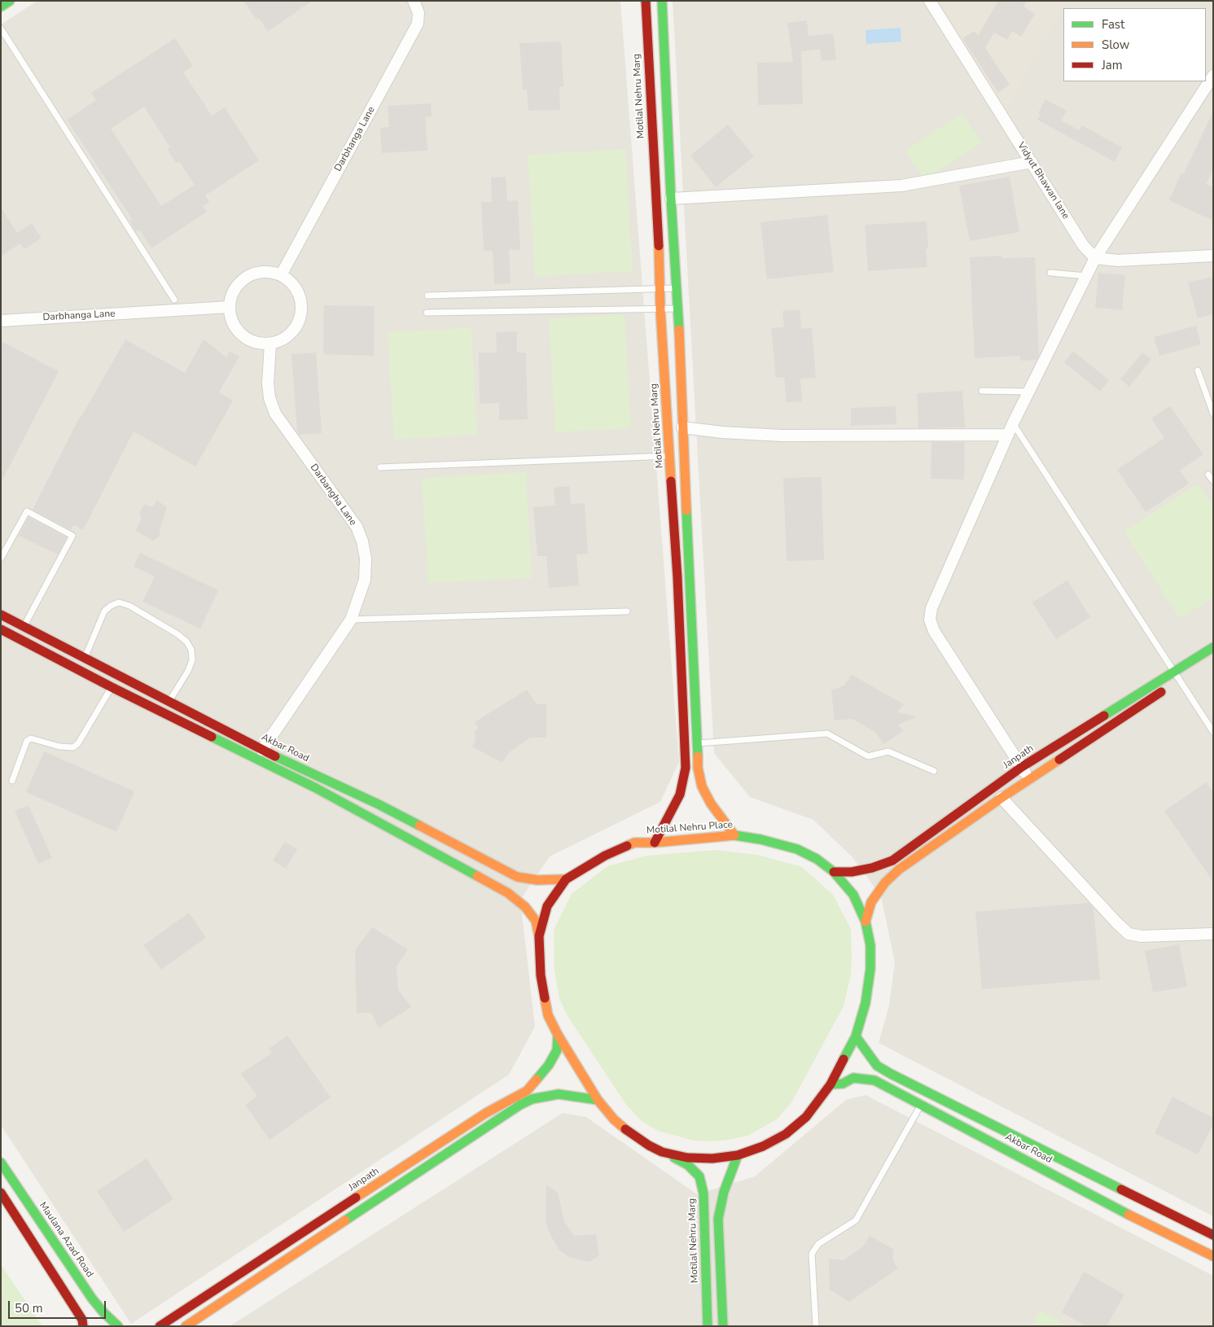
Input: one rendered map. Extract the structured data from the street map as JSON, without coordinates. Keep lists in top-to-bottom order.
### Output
{
  "streets": {
    "main road": [
      "Motilal Nehru Marg",
      "Akbar Road",
      "Janpath",
      "Motilal Nehru Place",
      "Maulana Azad Road"
    ],
    "street": ["Darbhanga Lane", "Vidyut Bhawan lane", "Darbangha Lane"]
  },
  "crossings": [
    ["Motilal Nehru Marg", "Motilal Nehru Place"],
    ["Darbhanga Lane", "Darbangha Lane"],
    ["Darbangha Lane", "Akbar Road"],
    ["Akbar Road", "Motilal Nehru Place"],
    ["Janpath", "Motilal Nehru Place"]
  ],
  "legend": ["Fast", "Slow", "Jam"],
  "scale_bar": "50 m"
}
